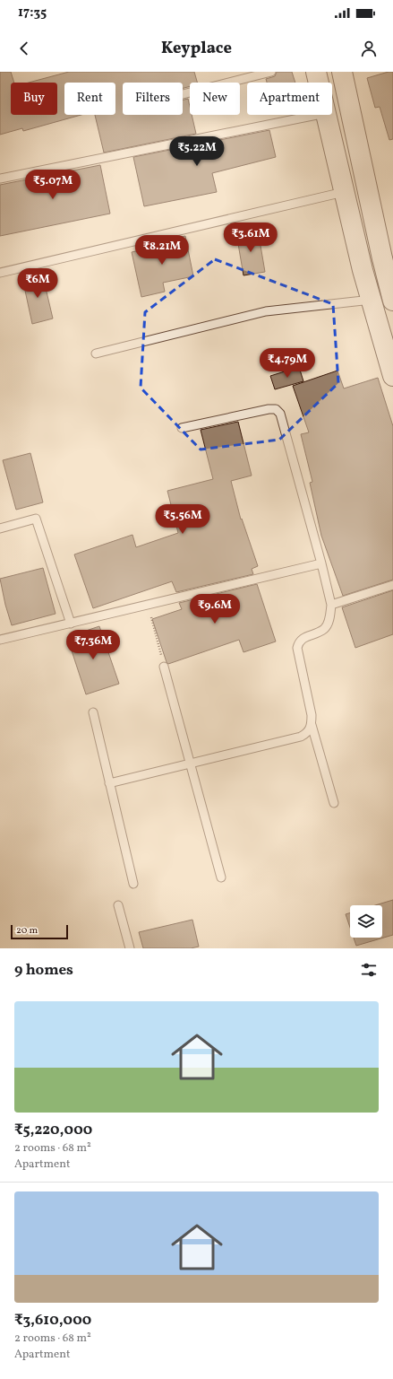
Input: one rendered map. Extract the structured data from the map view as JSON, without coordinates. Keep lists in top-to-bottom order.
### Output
{
  "scale_bar": "20 m",
  "page": {
    "status": "17:35",
    "header": "Keyplace",
    "chip": [
      "Buy",
      "Rent",
      "Filters",
      "New",
      "Apartment"
    ],
    "price": [
      "₹5.22M",
      "₹5.07M",
      "₹3.61M",
      "₹8.21M",
      "₹6M",
      "₹4.79M",
      "₹5.56M",
      "₹9.6M",
      "₹7.36M"
    ],
    "scale": "20 m",
    "heading": "9 homes",
    "list": [
      {
        "name": "₹5,220,000",
        "note": "2 rooms · 68 m² · Apartment"
      },
      {
        "name": "₹3,610,000",
        "note": "2 rooms · 68 m² · Apartment"
      }
    ]
  }
}
